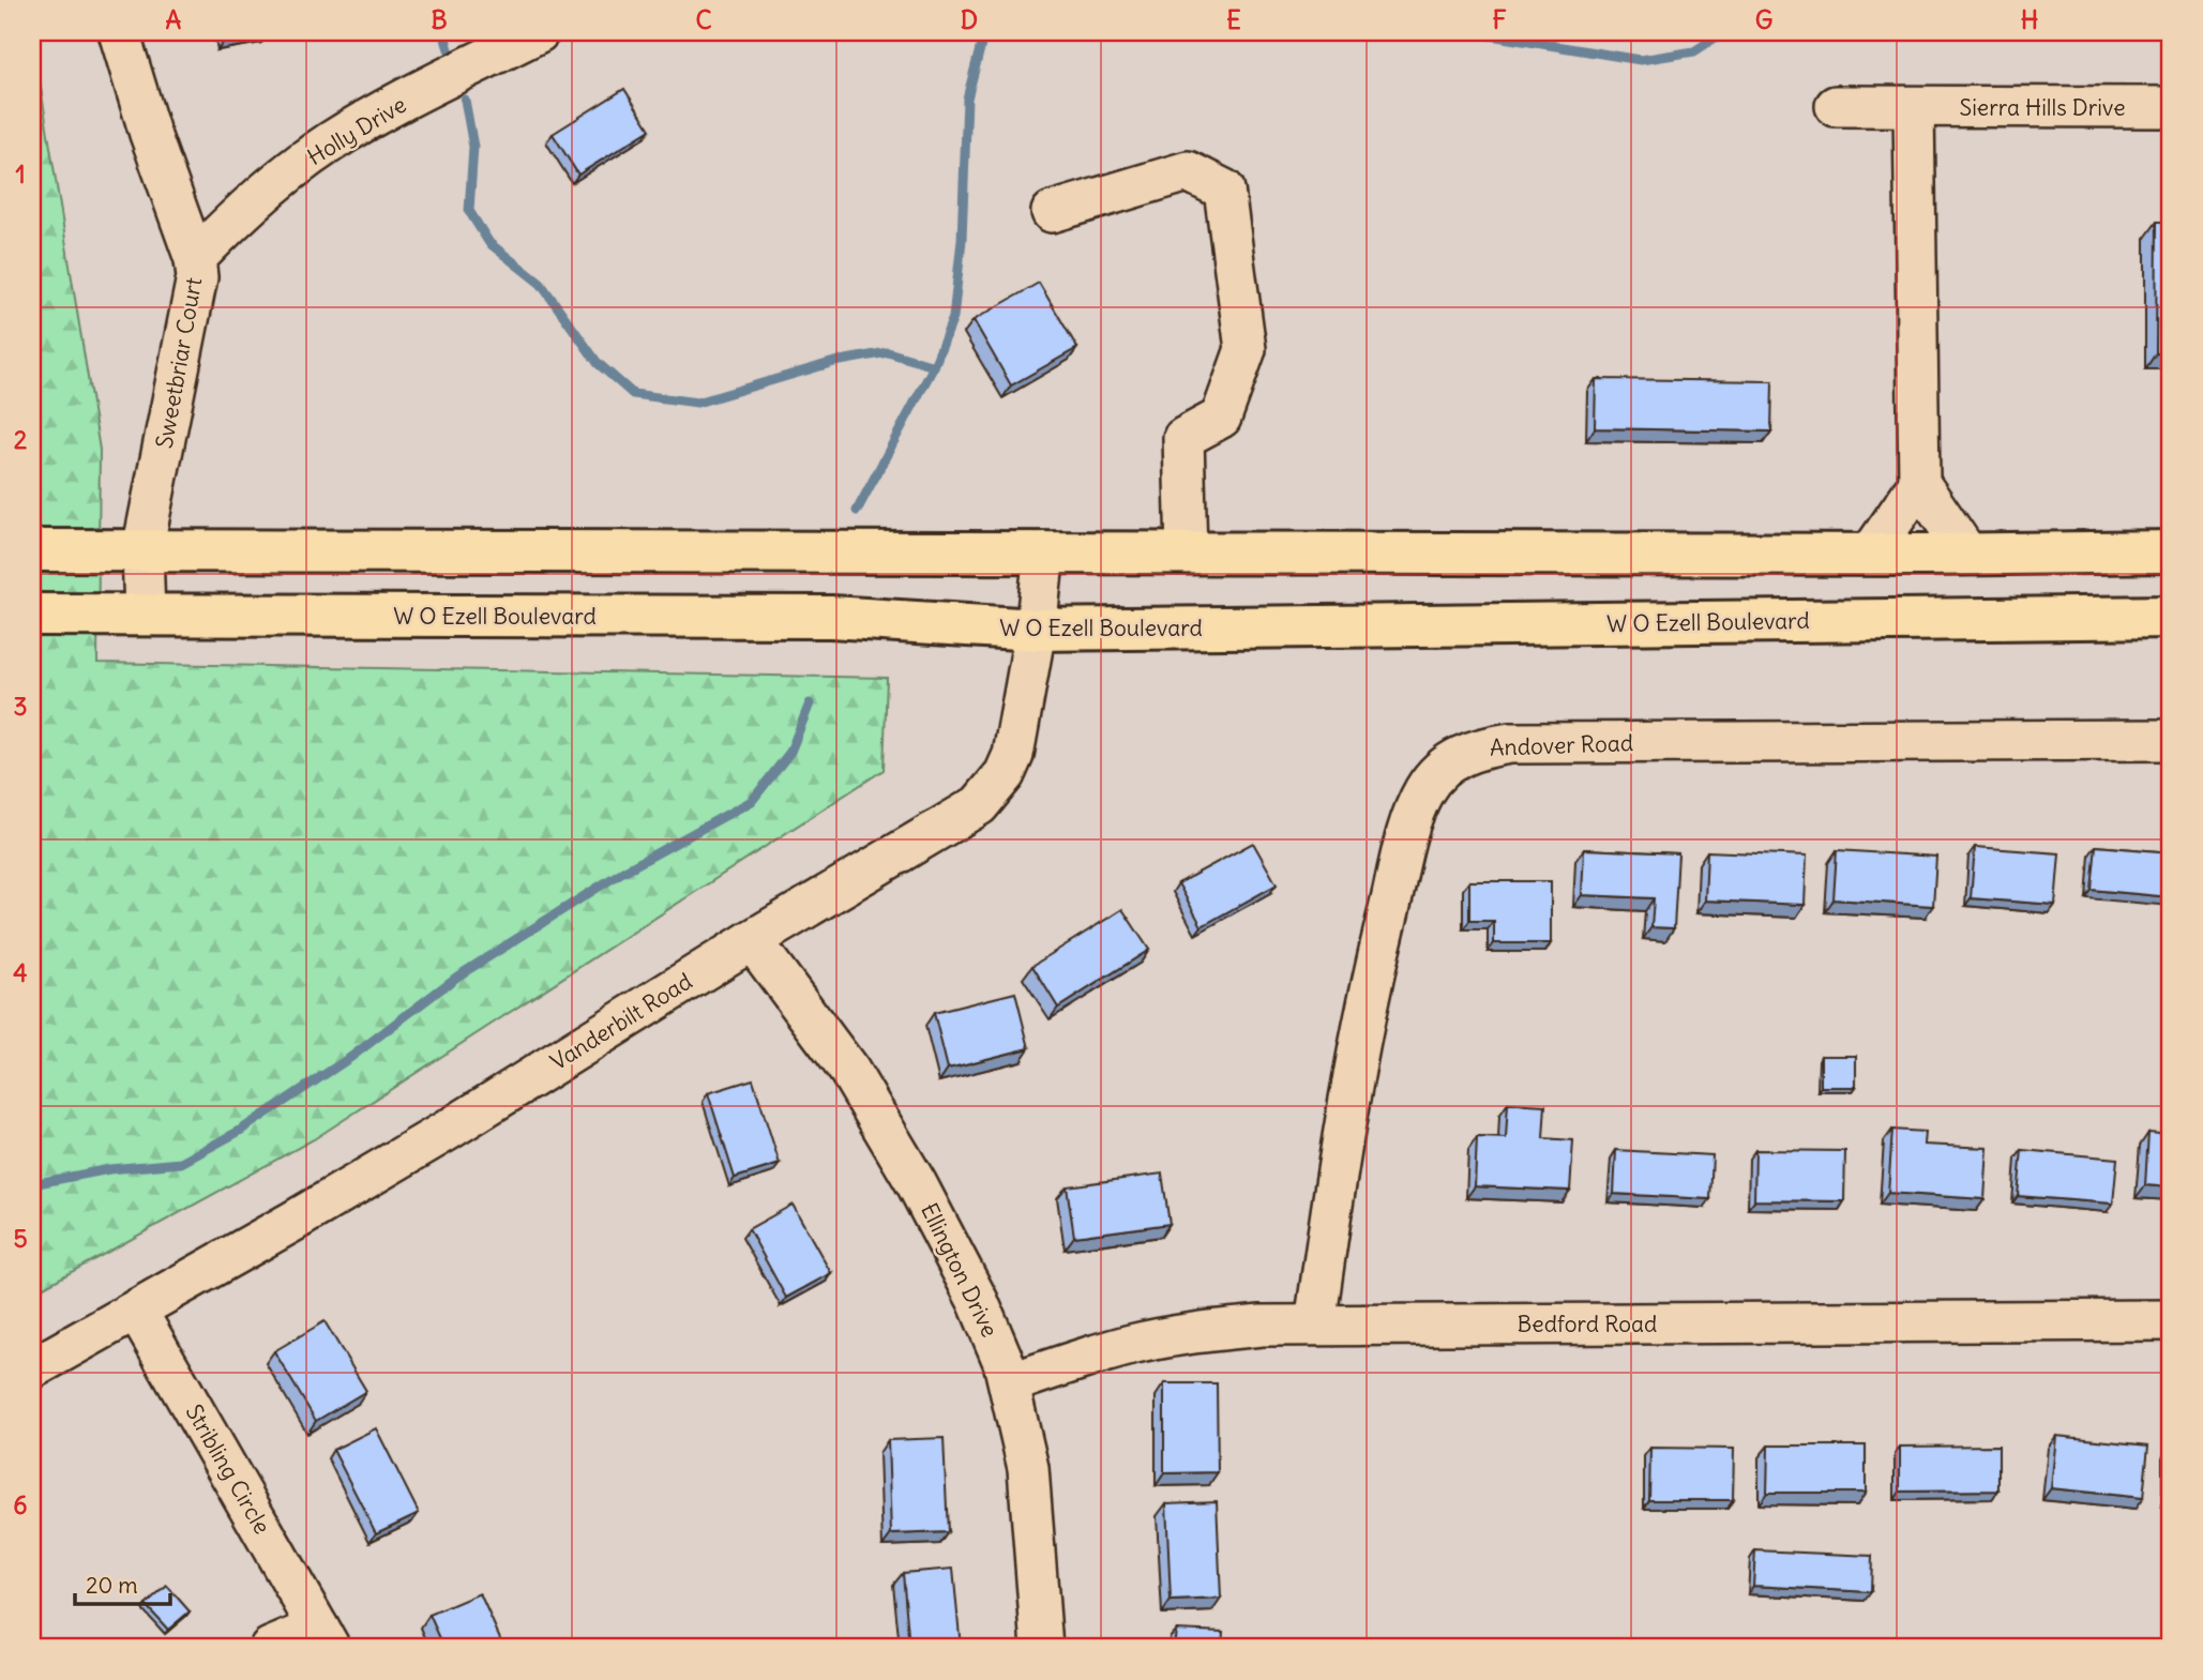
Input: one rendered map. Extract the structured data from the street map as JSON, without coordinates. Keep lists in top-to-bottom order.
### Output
{
  "streets": {
    "main road": ["W O Ezell Boulevard"],
    "street": [
      "Sierra Hills Drive",
      "Holly Drive",
      "Sweetbriar Court",
      "Andover Road",
      "Vanderbilt Road",
      "Ellington Drive",
      "Bedford Road",
      "Stribling Circle"
    ]
  },
  "crossings": [
    ["Holly Drive", "Sweetbriar Court"],
    ["Sweetbriar Court", "W O Ezell Boulevard"],
    ["W O Ezell Boulevard", "Vanderbilt Road"],
    ["Andover Road", "Bedford Road"],
    ["Vanderbilt Road", "Ellington Drive"],
    ["Vanderbilt Road", "Stribling Circle"],
    ["Ellington Drive", "Bedford Road"]
  ],
  "scale_bar": "20 m",
  "grid": {
    "columns": [
      "A",
      "B",
      "C",
      "D",
      "E",
      "F",
      "G",
      "H"
    ],
    "rows": [
      "1",
      "2",
      "3",
      "4",
      "5",
      "6"
    ]
  }
}
